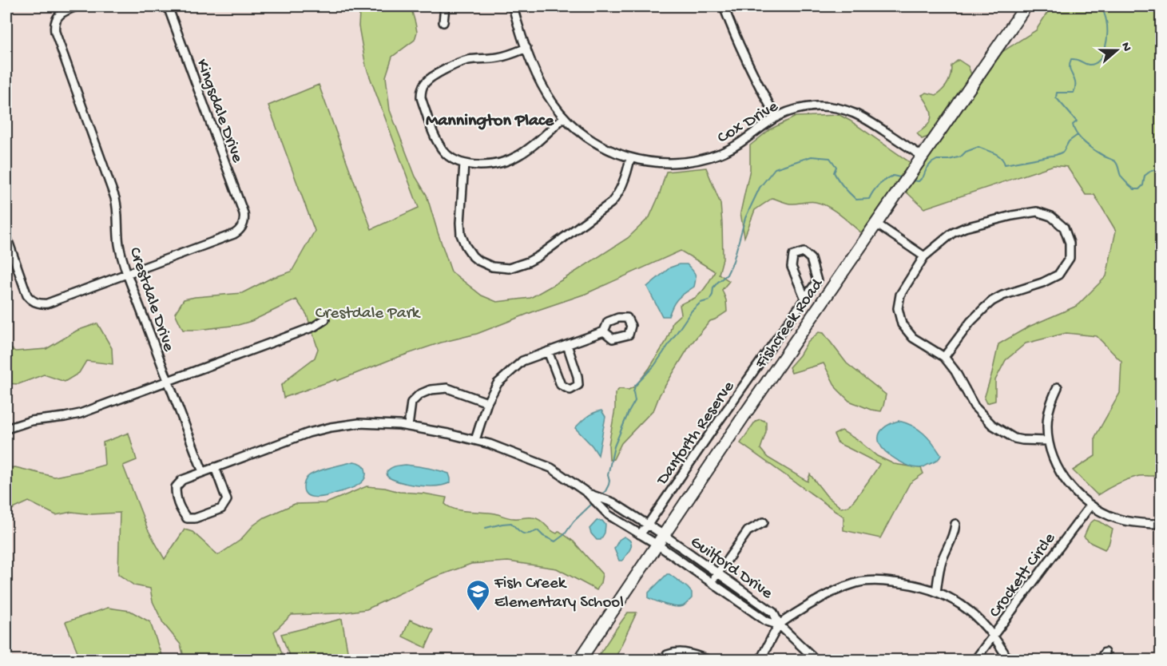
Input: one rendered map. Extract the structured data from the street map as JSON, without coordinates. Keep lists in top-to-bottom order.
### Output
{
  "streets": {
    "main road": ["Fishcreek Road"],
    "street": [
      "Kingsdale Drive",
      "Cox Drive",
      "Crestdale Drive",
      "Danforth Reserve",
      "Guilford Drive",
      "Crockett Circle"
    ]
  },
  "crossings": [
    ["Kingsdale Drive", "Crestdale Drive"],
    ["Cox Drive", "Fishcreek Road"],
    ["Crestdale Drive", "Guilford Drive"],
    ["Fishcreek Road", "Guilford Drive"],
    ["Danforth Reserve", "Guilford Drive"]
  ],
  "districts": ["Mannington Place"],
  "parks": ["Crestdale Park"],
  "places": {
    "school or university": ["Fish Creek Elementary School"]
  },
  "north": "right"
}
